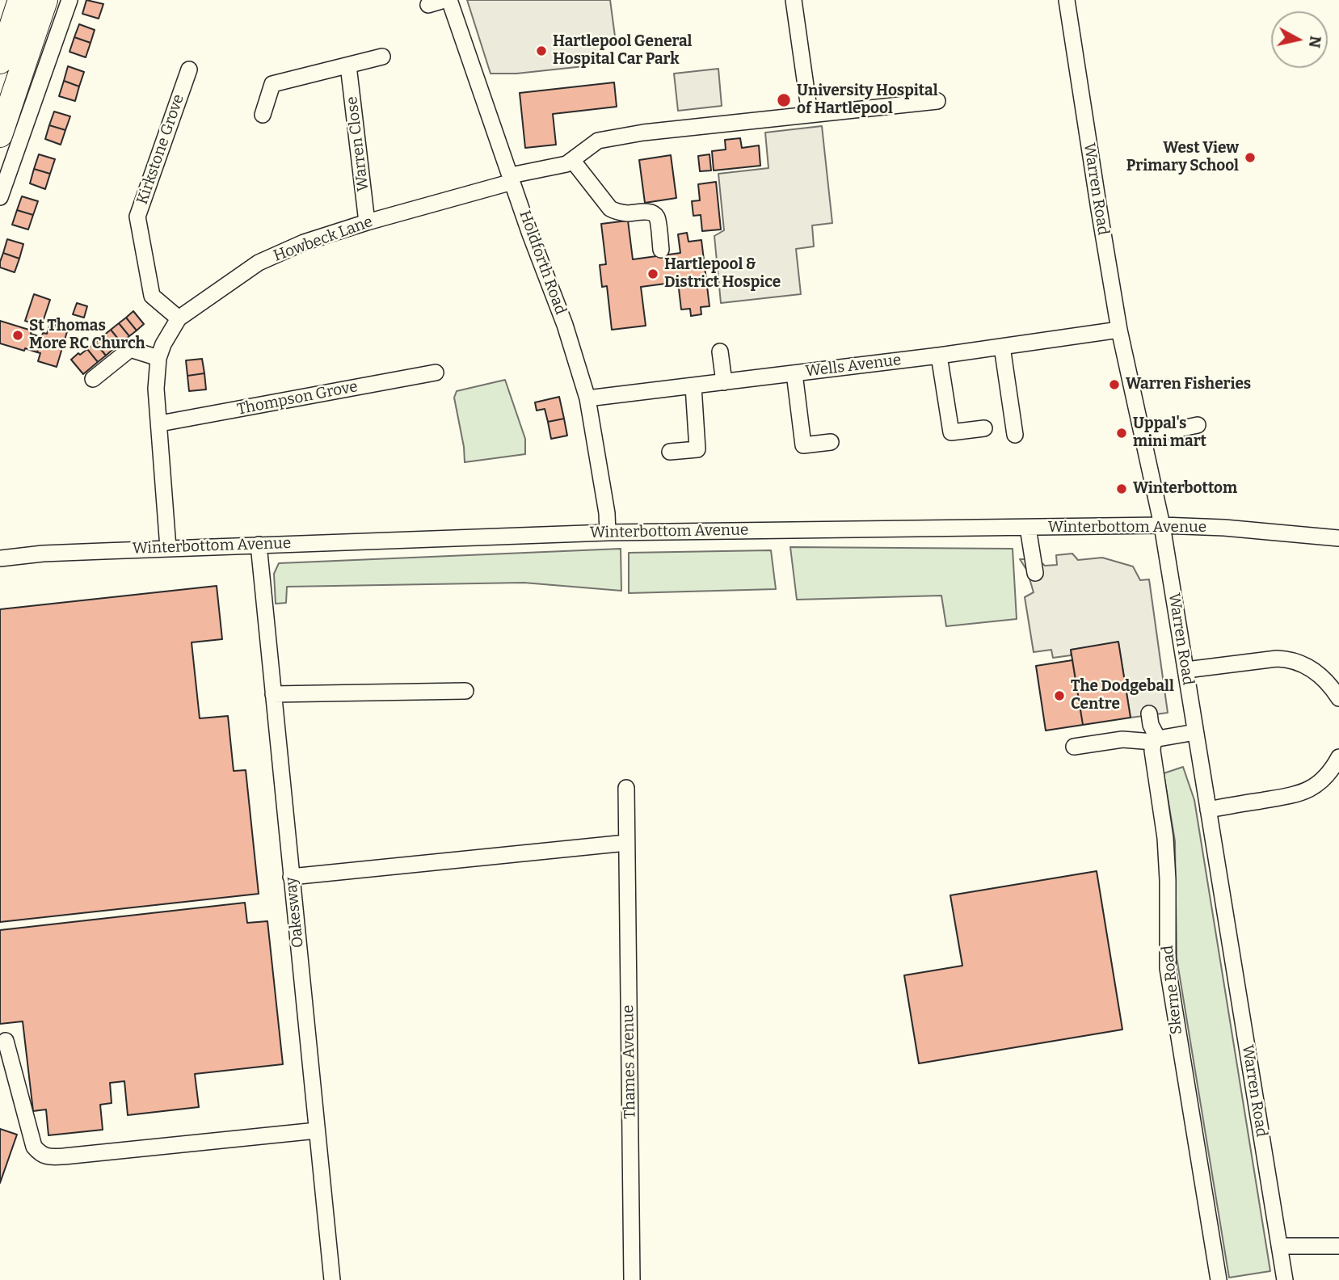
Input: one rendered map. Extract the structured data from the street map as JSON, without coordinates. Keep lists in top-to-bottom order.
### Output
{
  "streets": {
    "street": [
      "Warren Close",
      "Kirkstone Grove",
      "Warren Road",
      "Howbeck Lane",
      "Holdforth Road",
      "Wells Avenue",
      "Thompson Grove",
      "Winterbottom Avenue",
      "Oakesway",
      "Skerne Road",
      "Thames Avenue"
    ]
  },
  "crossings": [
    ["Warren Close", "Howbeck Lane"],
    ["Kirkstone Grove", "Howbeck Lane"],
    ["Warren Road", "Wells Avenue"],
    ["Warren Road", "Winterbottom Avenue"],
    ["Howbeck Lane", "Holdforth Road"],
    ["Howbeck Lane", "Thompson Grove"],
    ["Howbeck Lane", "Winterbottom Avenue"],
    ["Holdforth Road", "Wells Avenue"],
    ["Holdforth Road", "Winterbottom Avenue"],
    ["Winterbottom Avenue", "Oakesway"]
  ],
  "places": [
    "Hartlepool General Hospital Car Park",
    "University Hospital of Hartlepool",
    "West View Primary School",
    "Hartlepool & District Hospice",
    "St Thomas More RC Church",
    "Warren Fisheries",
    "Uppal's mini mart",
    "Winterbottom",
    "The Dodgeball Centre"
  ],
  "north": "right"
}
